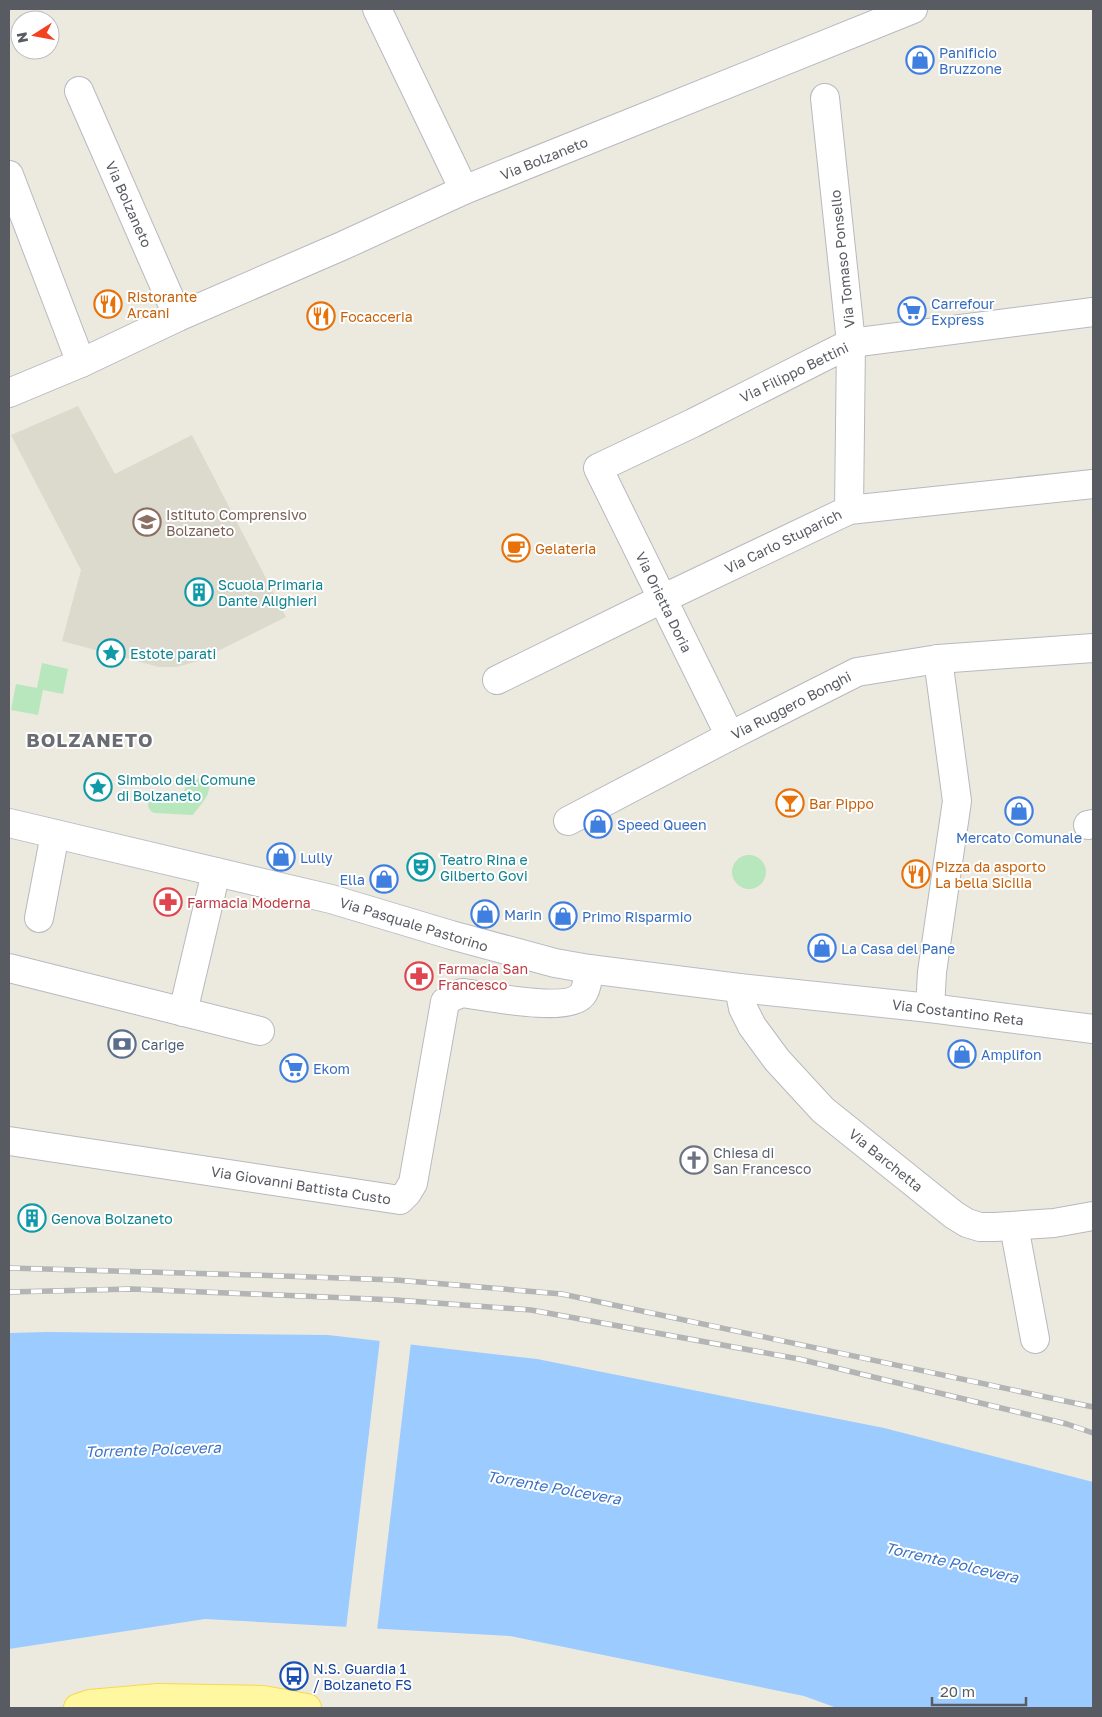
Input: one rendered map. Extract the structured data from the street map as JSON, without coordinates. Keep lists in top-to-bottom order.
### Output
{
  "streets": {
    "street": [
      "Via Bolzaneto",
      "Via Tomaso Ponsello",
      "Via Filippo Bettini",
      "Via Carlo Stuparich",
      "Via Orietta Doria",
      "Via Ruggero Bonghi",
      "Via Pasquale Pastorino",
      "Via Costantino Reta",
      "Via Barchetta",
      "Via Giovanni Battista Custo"
    ]
  },
  "crossings": [
    ["Via Tomaso Ponsello", "Via Filippo Bettini"],
    ["Via Tomaso Ponsello", "Via Carlo Stuparich"],
    ["Via Filippo Bettini", "Via Orietta Doria"],
    ["Via Carlo Stuparich", "Via Orietta Doria"],
    ["Via Orietta Doria", "Via Ruggero Bonghi"],
    ["Via Pasquale Pastorino", "Via Costantino Reta"],
    ["Via Pasquale Pastorino", "Via Barchetta"],
    ["Via Pasquale Pastorino", "Via Giovanni Battista Custo"]
  ],
  "districts": ["BOLZANETO"],
  "water": ["Torrente Polcevera"],
  "places": {
    "shop": [
      "Panificio Bruzzone",
      "Mercato Comunale",
      "Speed Queen",
      "Lully",
      "Ella",
      "Marin",
      "Primo Risparmio",
      "La Casa del Pane",
      "Amplifon"
    ],
    "restaurant": ["Ristorante Arcani", "Focacceria", "Pizza da asporto La bella Sicilia"],
    "supermarket": ["Carrefour Express", "Ekom"],
    "school or university": ["Istituto Comprensivo Bolzaneto"],
    "cafe": ["Gelateria"],
    "building": ["Scuola Primaria Dante Alighieri", "Genova Bolzaneto"],
    "place": ["Estote parati", "Simbolo del Comune di Bolzaneto"],
    "bar": ["Bar Pippo"],
    "theatre": ["Teatro Rina e Gilberto Govi"],
    "pharmacy": ["Farmacia Moderna", "Farmacia San Francesco"],
    "bank": ["Carige"],
    "church": ["Chiesa di San Francesco"],
    "bus stop": ["N.S. Guardia 1 / Bolzaneto FS"]
  },
  "scale_bar": "20 m",
  "north": "left"
}
